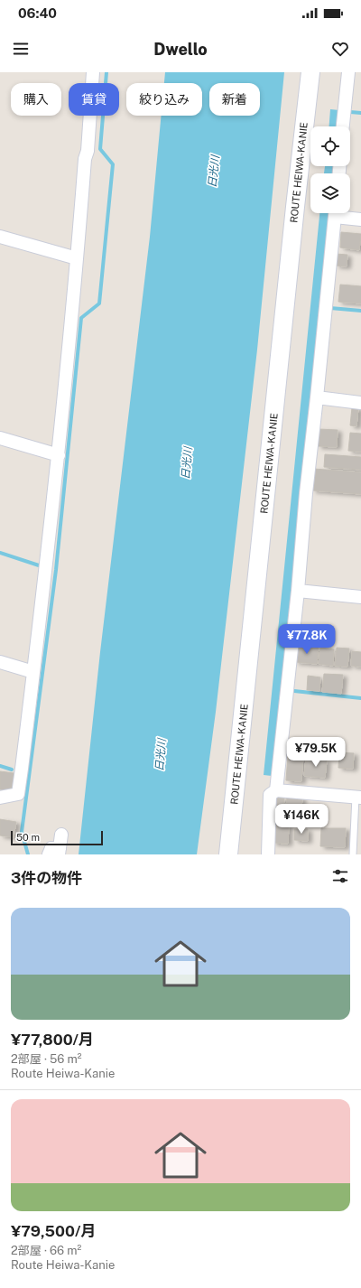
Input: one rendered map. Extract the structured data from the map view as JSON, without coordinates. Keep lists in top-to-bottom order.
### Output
{
  "streets": {
    "main road": ["ROUTE HEIWA-KANIE"]
  },
  "water": ["日光川"],
  "scale_bar": "50 m",
  "page": {
    "status": "06:40",
    "header": "Dwello",
    "chip": [
      "購入",
      "賃貸",
      "絞り込み",
      "新着"
    ],
    "price": ["¥77.8K", "¥79.5K", "¥146K"],
    "scale": "50 m",
    "heading": "3件の物件",
    "list": [
      {
        "name": "¥77,800/月",
        "note": "2部屋 · 56 m² · Route Heiwa-Kanie"
      },
      {
        "name": "¥79,500/月",
        "note": "2部屋 · 66 m² · Route Heiwa-Kanie"
      }
    ]
  }
}
